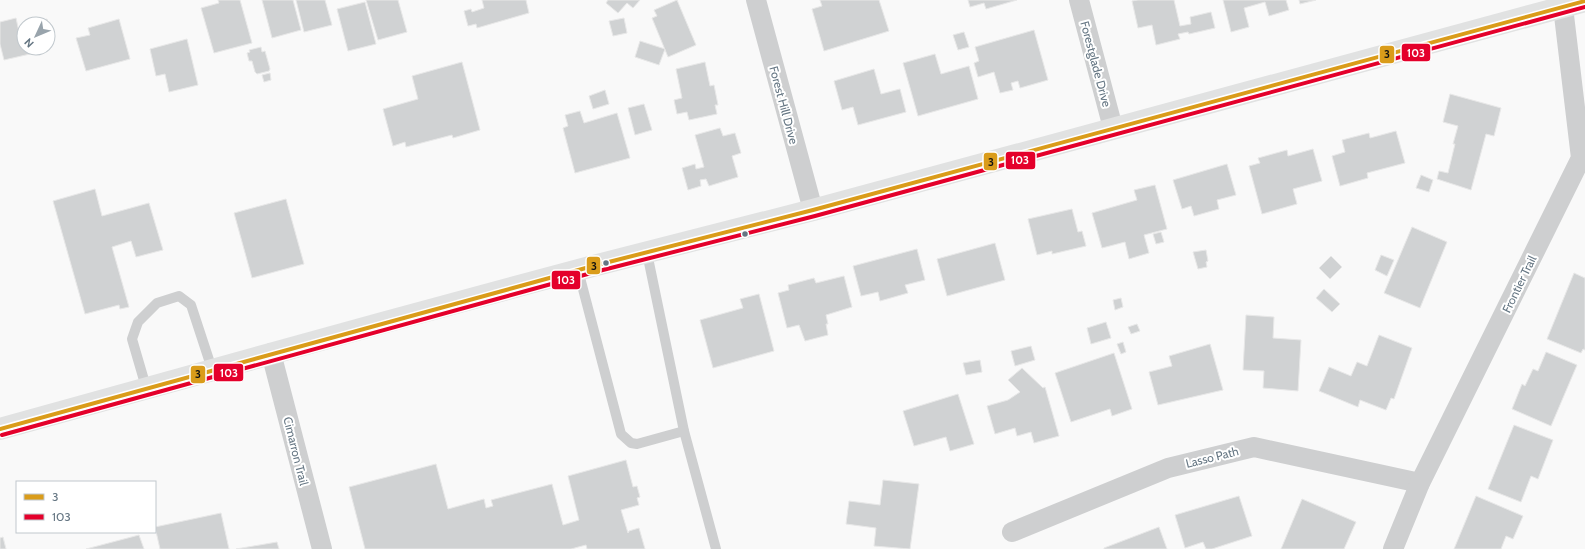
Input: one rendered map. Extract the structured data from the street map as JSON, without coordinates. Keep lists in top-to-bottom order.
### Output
{
  "streets": {
    "street": [
      "Forestglade Drive",
      "Forest Hill Drive",
      "Frontier Trail",
      "Cimarron Trail",
      "Lasso Path"
    ]
  },
  "crossings": [
    ["Frontier Trail", "Lasso Path"]
  ],
  "lines": ["transit line 3", "transit line 103"],
  "legend": ["3", "103"],
  "north": "bottom left"
}
